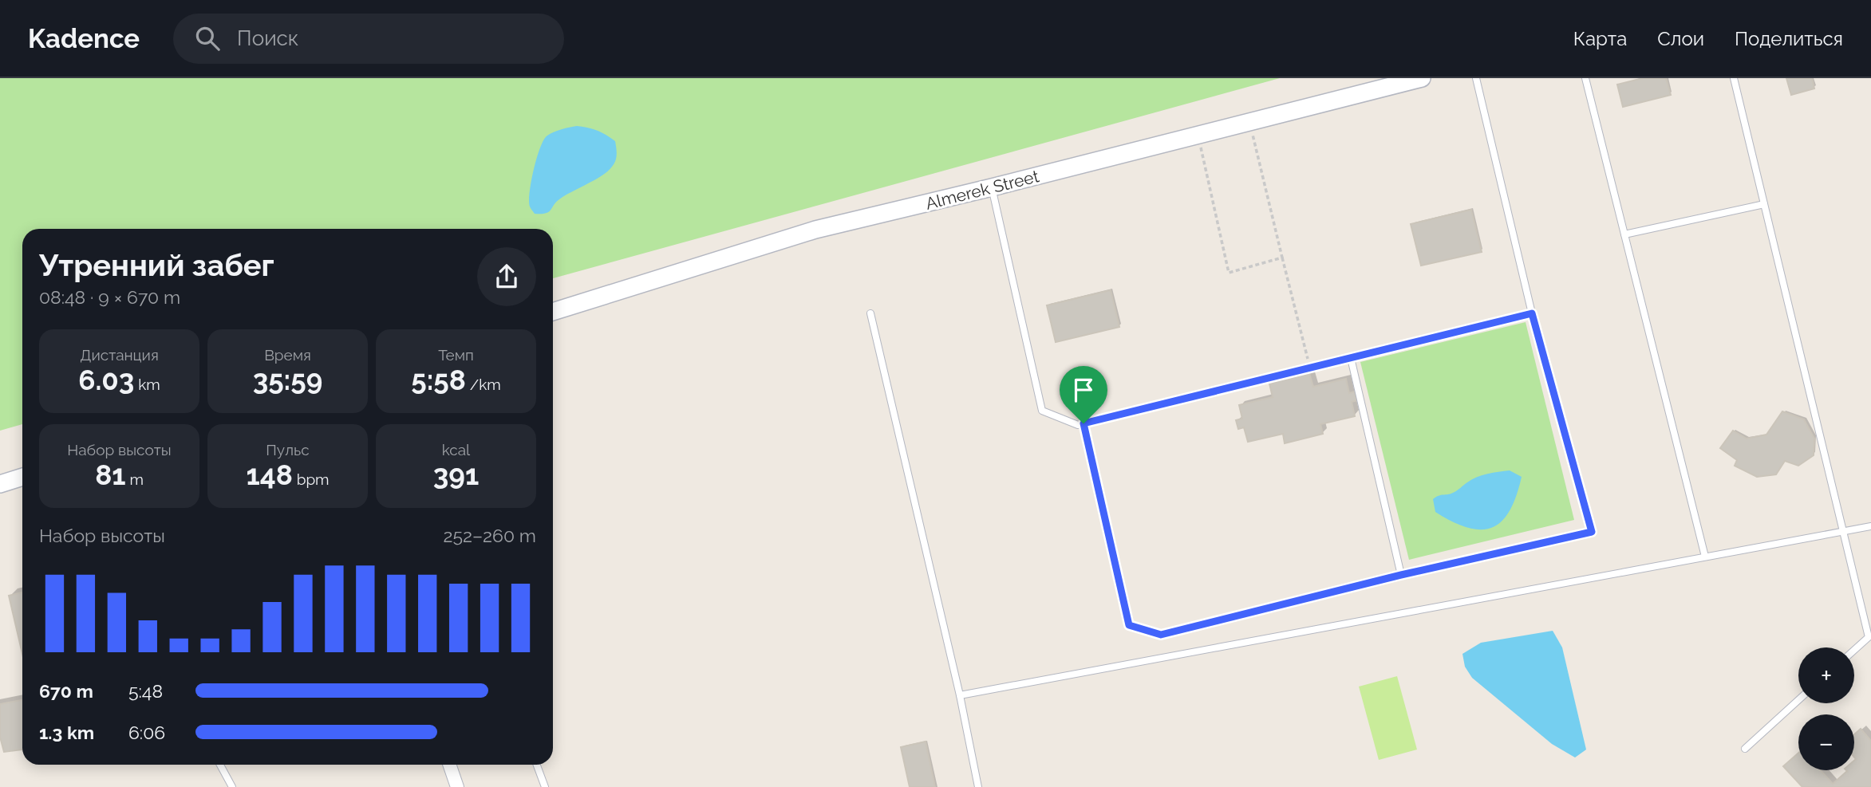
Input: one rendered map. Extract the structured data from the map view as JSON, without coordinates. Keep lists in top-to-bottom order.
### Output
{
  "streets": {
    "street": ["Almerek Street"]
  },
  "page": {
    "header": "Kadence",
    "search": "Поиск",
    "nav": ["Карта", "Слои", "Поделиться"],
    "heading": ["Утренний забег", "08:48 · 9 × 670 m"],
    "stats": [
      ["Дистанция", "6.03 km"],
      ["Время", "35:59"],
      ["Темп", "5:58 /km"],
      ["Набор высоты", "81 m"],
      ["Пульс", "148 bpm"],
      ["kcal", "391"]
    ],
    "chart": ["Набор высоты", "252–260 m"],
    "map_buttons": ["+", "−"],
    "list": [
      {
        "name": "670 m",
        "note": "5:48"
      },
      {
        "name": "1.3 km",
        "note": "6:06"
      }
    ]
  }
}
